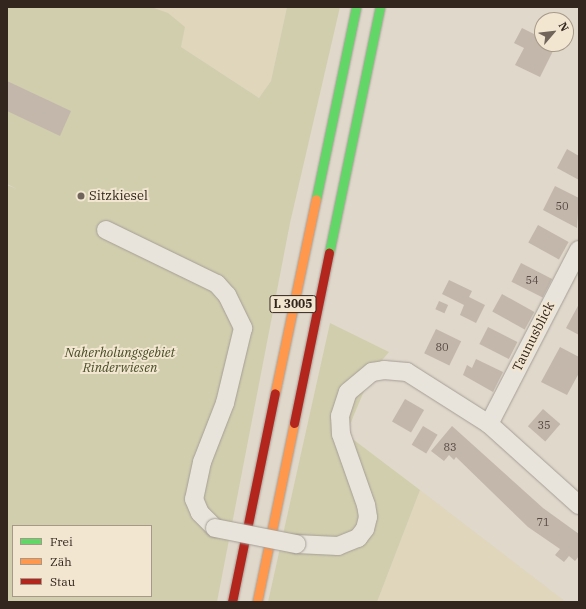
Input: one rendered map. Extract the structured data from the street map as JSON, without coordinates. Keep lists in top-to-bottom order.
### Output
{
  "streets": {
    "highway": ["L 3005"],
    "street": ["Taunusblick"]
  },
  "parks": ["Naherholungsgebiet Rinderwiesen"],
  "places": ["Sitzkiesel"],
  "house_numbers": [
    "50",
    "54",
    "80",
    "35",
    "83",
    "71"
  ],
  "legend": ["Frei", "Zäh", "Stau"],
  "north": "top right"
}
